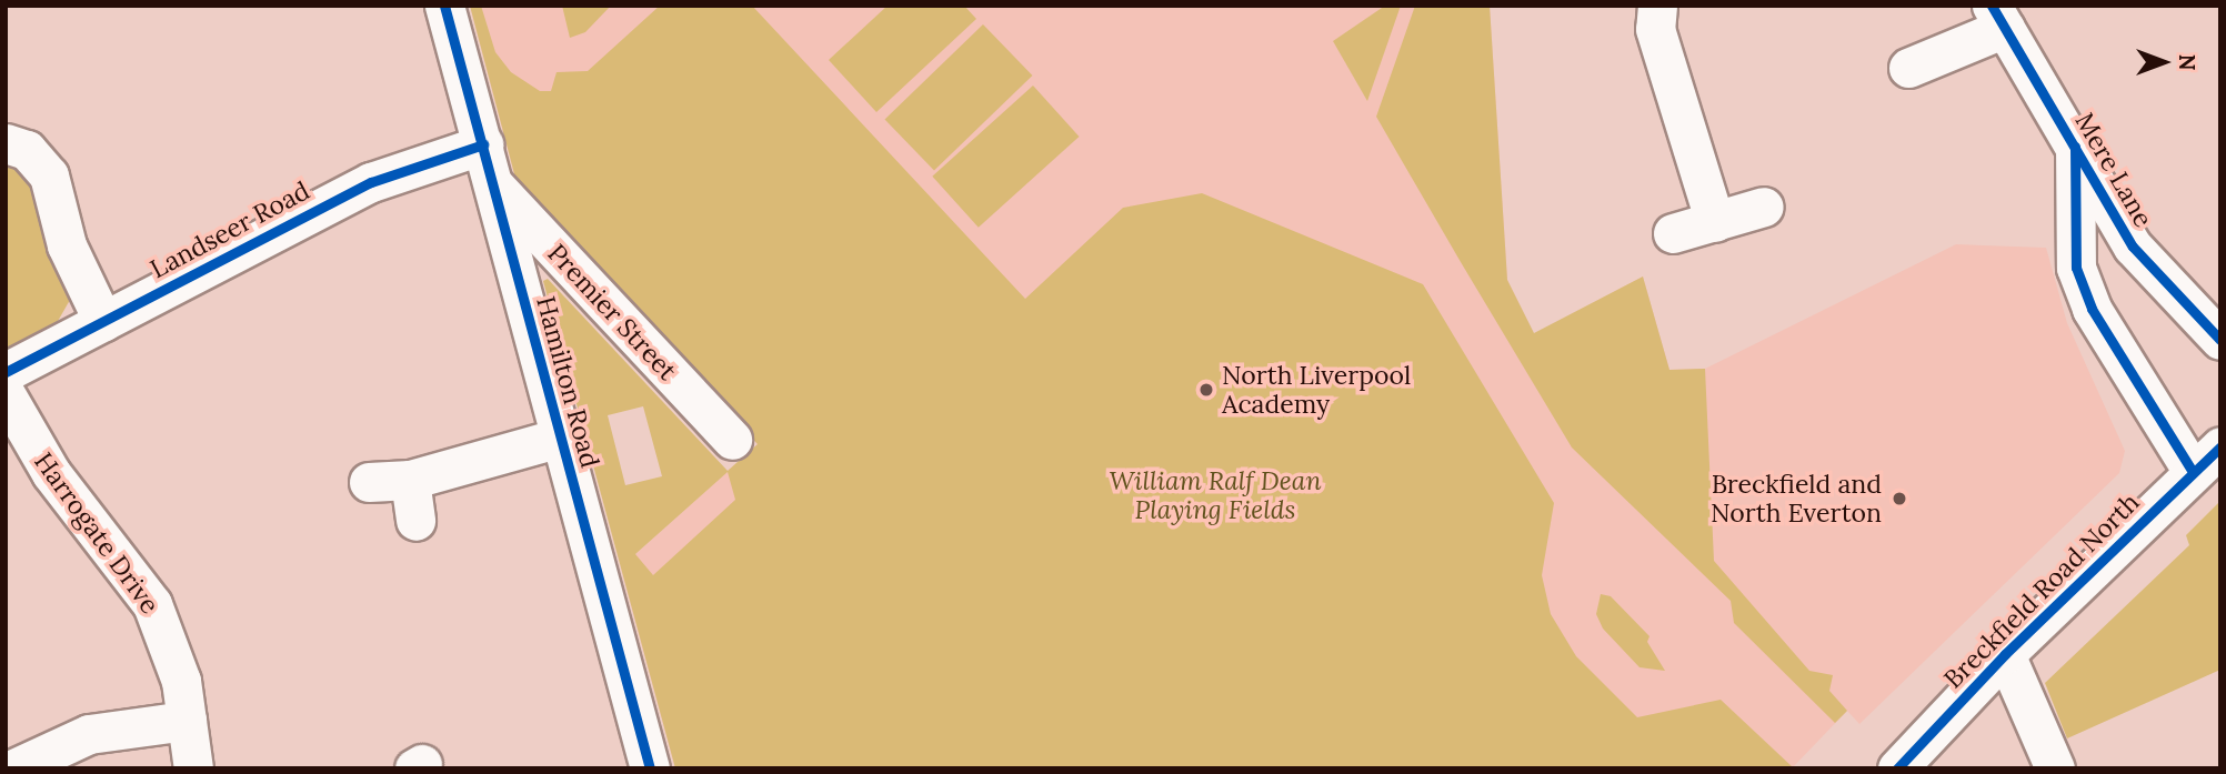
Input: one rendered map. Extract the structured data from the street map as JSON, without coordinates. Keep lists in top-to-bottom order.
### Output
{
  "streets": {
    "street": [
      "Mere Lane",
      "Landseer Road",
      "Premier Street",
      "Hamilton Road",
      "Harrogate Drive",
      "Breckfield Road North"
    ]
  },
  "crossings": [
    ["Landseer Road", "Hamilton Road"],
    ["Premier Street", "Hamilton Road"]
  ],
  "parks": ["William Ralf Dean Playing Fields"],
  "places": ["North Liverpool Academy", "Breckfield and North Everton"],
  "north": "right"
}
